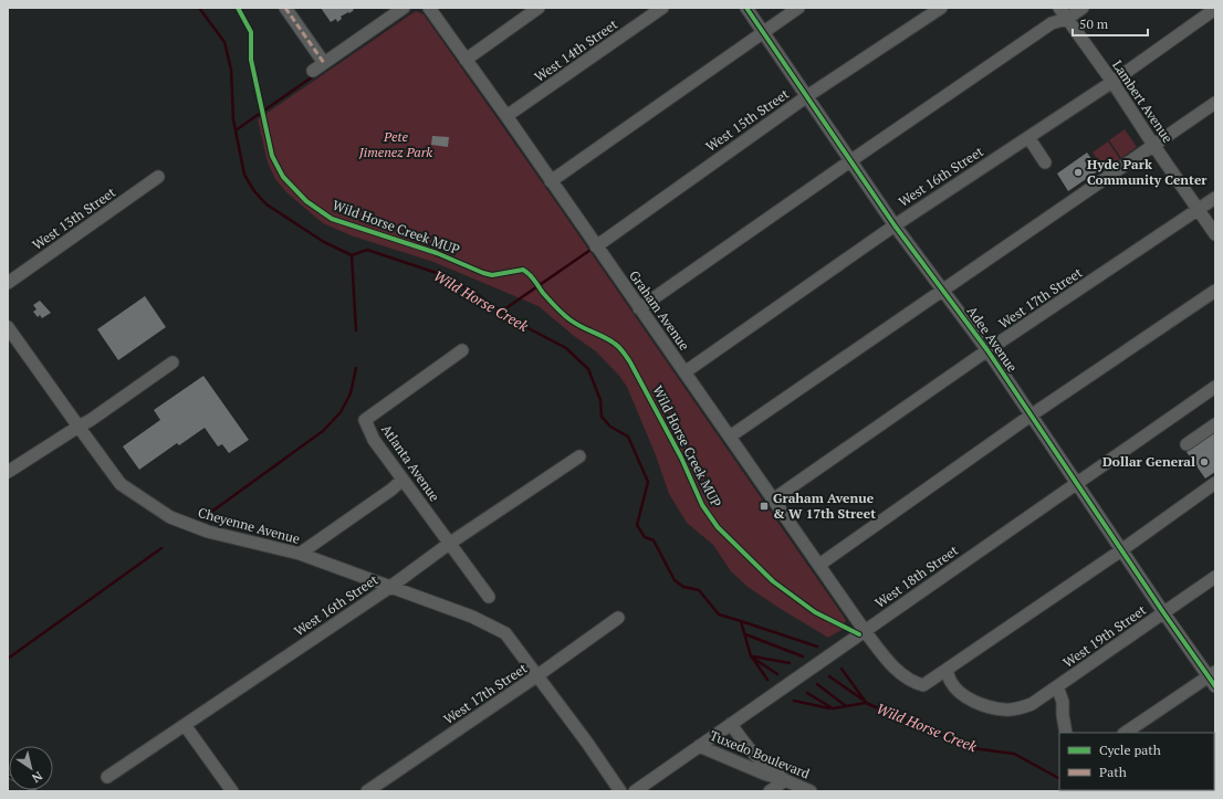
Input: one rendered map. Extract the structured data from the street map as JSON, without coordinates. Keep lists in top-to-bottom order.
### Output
{
  "streets": {
    "street": [
      "West 14th Street",
      "Lambert Avenue",
      "West 15th Street",
      "West 16th Street",
      "West 13th Street",
      "West 17th Street",
      "Graham Avenue",
      "Adee Avenue",
      "Atlanta Avenue",
      "Cheyenne Avenue",
      "West 18th Street",
      "West 19th Street",
      "Tuxedo Boulevard"
    ],
    "cycle path": ["Wild Horse Creek MUP"]
  },
  "crossings": [
    ["West 14th Street", "Graham Avenue"],
    ["Lambert Avenue", "West 16th Street"],
    ["Lambert Avenue", "West 17th Street"],
    ["West 15th Street", "Graham Avenue"],
    ["West 15th Street", "Adee Avenue"],
    ["West 16th Street", "Graham Avenue"],
    ["West 16th Street", "Adee Avenue"],
    ["West 16th Street", "Atlanta Avenue"],
    ["West 16th Street", "Cheyenne Avenue"],
    ["West 17th Street", "Graham Avenue"],
    ["West 17th Street", "Adee Avenue"],
    ["West 17th Street", "Cheyenne Avenue"],
    ["Graham Avenue", "Adee Avenue"],
    ["Graham Avenue", "West 18th Street"],
    ["Graham Avenue", "West 19th Street"],
    ["Adee Avenue", "West 18th Street"],
    ["Adee Avenue", "West 19th Street"],
    ["West 18th Street", "Tuxedo Boulevard"]
  ],
  "water": ["Wild Horse Creek"],
  "parks": ["Pete Jimenez Park"],
  "places": {
    "other": ["Hyde Park Community Center", "Dollar General"],
    "transit": ["Graham Avenue & W 17th Street"]
  },
  "legend": ["Cycle path", "Path"],
  "scale_bar": "50 m",
  "north": "bottom right"
}
